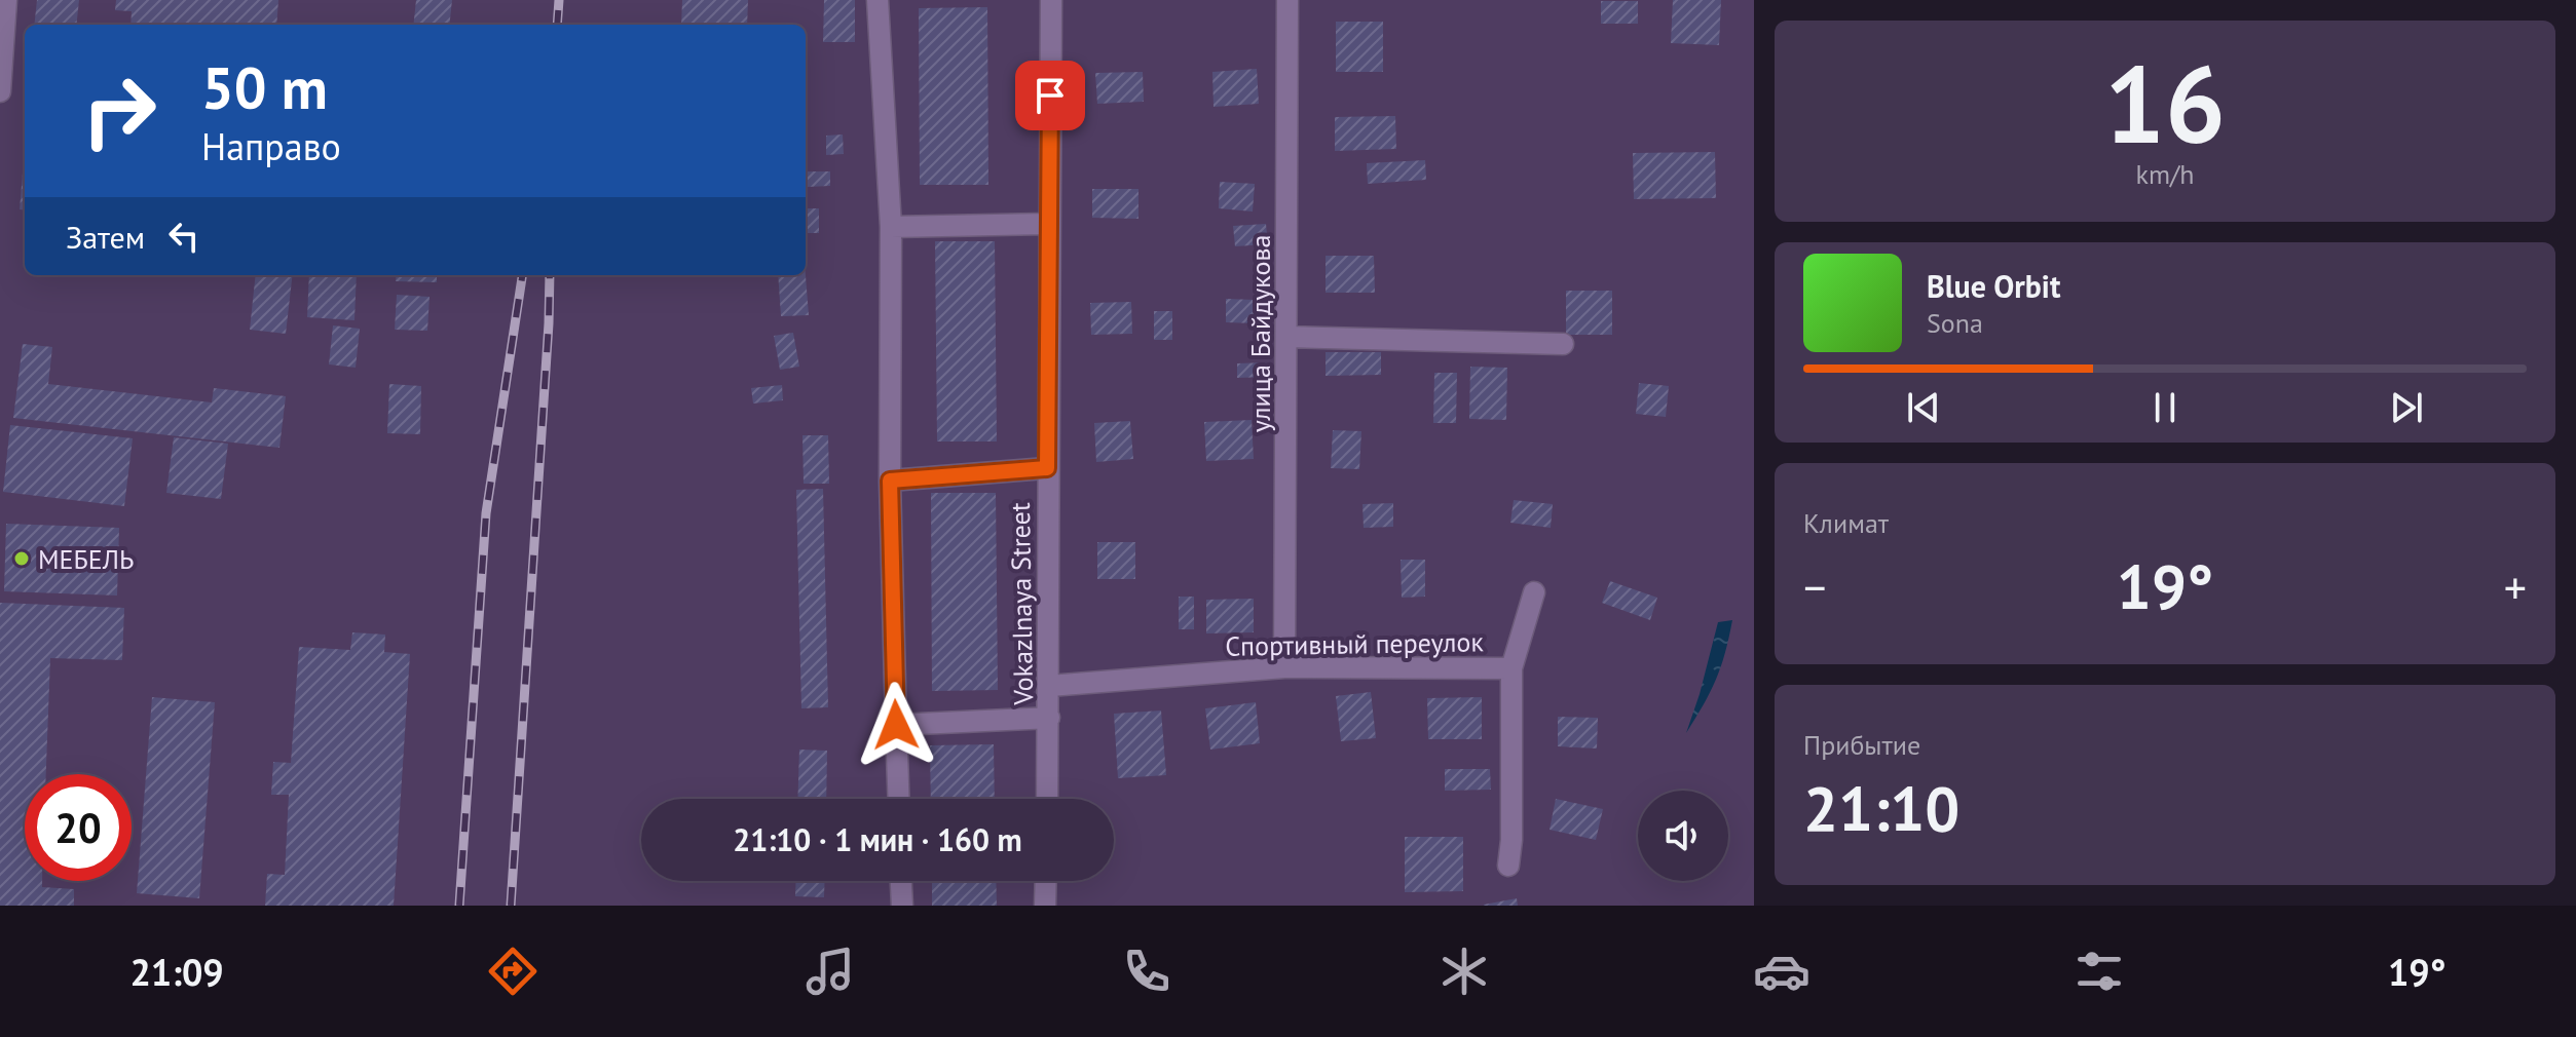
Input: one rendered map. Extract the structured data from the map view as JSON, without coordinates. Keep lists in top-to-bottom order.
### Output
{
  "streets": {
    "street": ["улица Байдукова", "Vokazlnaya Street", "Спортивный переулок"]
  },
  "crossings": [
    ["улица Байдукова", "Спортивный переулок"],
    ["Vokazlnaya Street", "Спортивный переулок"]
  ],
  "places": ["МЕБЕЛЬ"],
  "page": {
    "tile": [
      ["16", "km/h"],
      "Климат",
      ["Прибытие", "21:10"]
    ],
    "turn": ["50 m", "Направо"],
    "then": "Затем",
    "song": ["Blue Orbit", "Sona"],
    "heat": ["−", "19°", "+"],
    "limit": "20",
    "trip": "21:10 · 1 мин · 160 m",
    "tabs": ["21:09", "19°"]
  }
}
